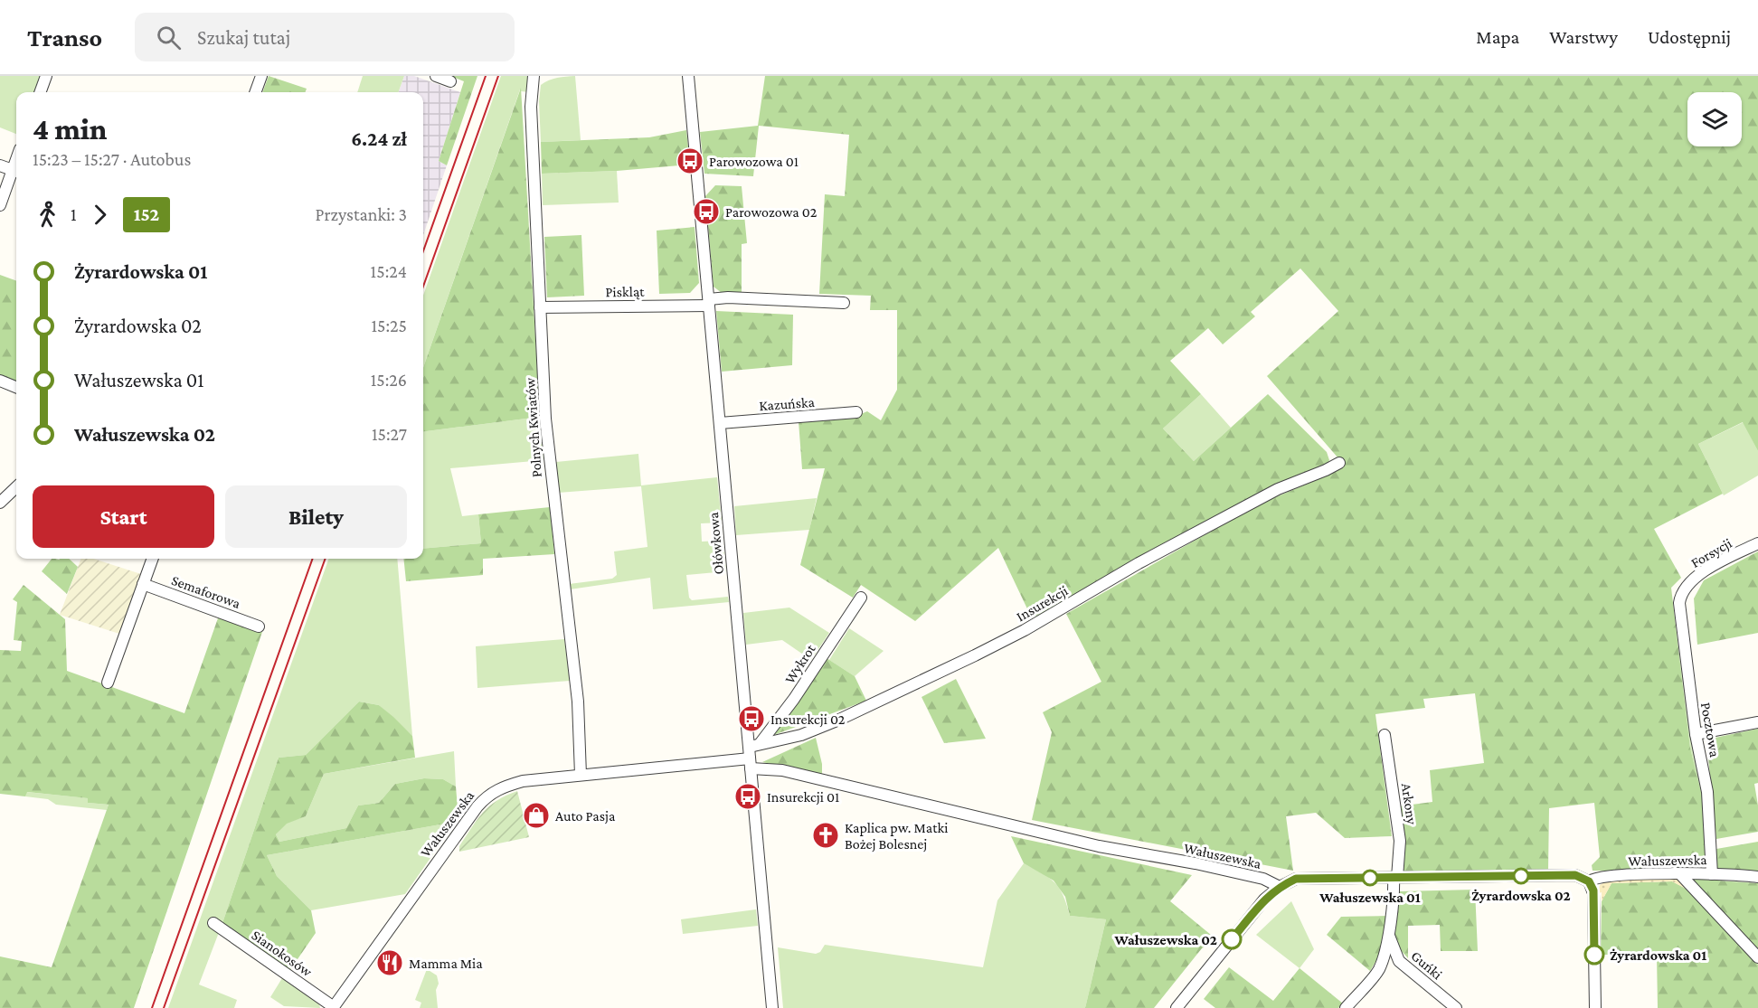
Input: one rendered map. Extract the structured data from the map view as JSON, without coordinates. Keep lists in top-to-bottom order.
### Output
{
  "streets": {
    "street": [
      "Piskląt",
      "Kazuńska",
      "Polnych Kwiatów",
      "Ołówkowa",
      "Forsycji",
      "Semaforowa",
      "Insurekcji",
      "Wykrot",
      "Pocztowa",
      "Arkony",
      "Wałuszewska",
      "Sianokosów",
      "Guńki"
    ]
  },
  "crossings": [
    ["Piskląt", "Polnych Kwiatów"],
    ["Piskląt", "Ołówkowa"],
    ["Kazuńska", "Ołówkowa"],
    ["Polnych Kwiatów", "Wałuszewska"],
    ["Ołówkowa", "Insurekcji"],
    ["Ołówkowa", "Wykrot"],
    ["Ołówkowa", "Wałuszewska"],
    ["Forsycji", "Pocztowa"],
    ["Insurekcji", "Wykrot"],
    ["Pocztowa", "Wałuszewska"],
    ["Arkony", "Wałuszewska"],
    ["Arkony", "Guńki"],
    ["Wałuszewska", "Sianokosów"]
  ],
  "places": {
    "bus stop": [
      "Parowozowa 01",
      "Parowozowa 02",
      "Insurekcji 02",
      "Insurekcji 01"
    ],
    "shop": ["Auto Pasja"],
    "church": ["Kaplica pw. Matki Bożej Bolesnej"],
    "other": [
      "Żyrardowska 02",
      "Wałuszewska 01",
      "Wałuszewska 02",
      "Żyrardowska 01"
    ],
    "restaurant": ["Mamma Mia"]
  },
  "lines": ["bus line 152"],
  "page": {
    "header": "Transo",
    "search": "Szukaj tutaj",
    "nav": ["Mapa", "Warstwy", "Udostępnij"],
    "heading": ["4 min", "15:23 – 15:27 · Autobus", "6.24 zł"],
    "legs": ["1", "152", "Przystanki: 3"],
    "list": [
      {
        "name": "Żyrardowska 01",
        "value": "15:24"
      },
      {
        "name": "Żyrardowska 02",
        "value": "15:25"
      },
      {
        "name": "Wałuszewska 01",
        "value": "15:26"
      },
      {
        "name": "Wałuszewska 02",
        "value": "15:27"
      }
    ],
    "buttons": ["Start", "Bilety"]
  }
}
